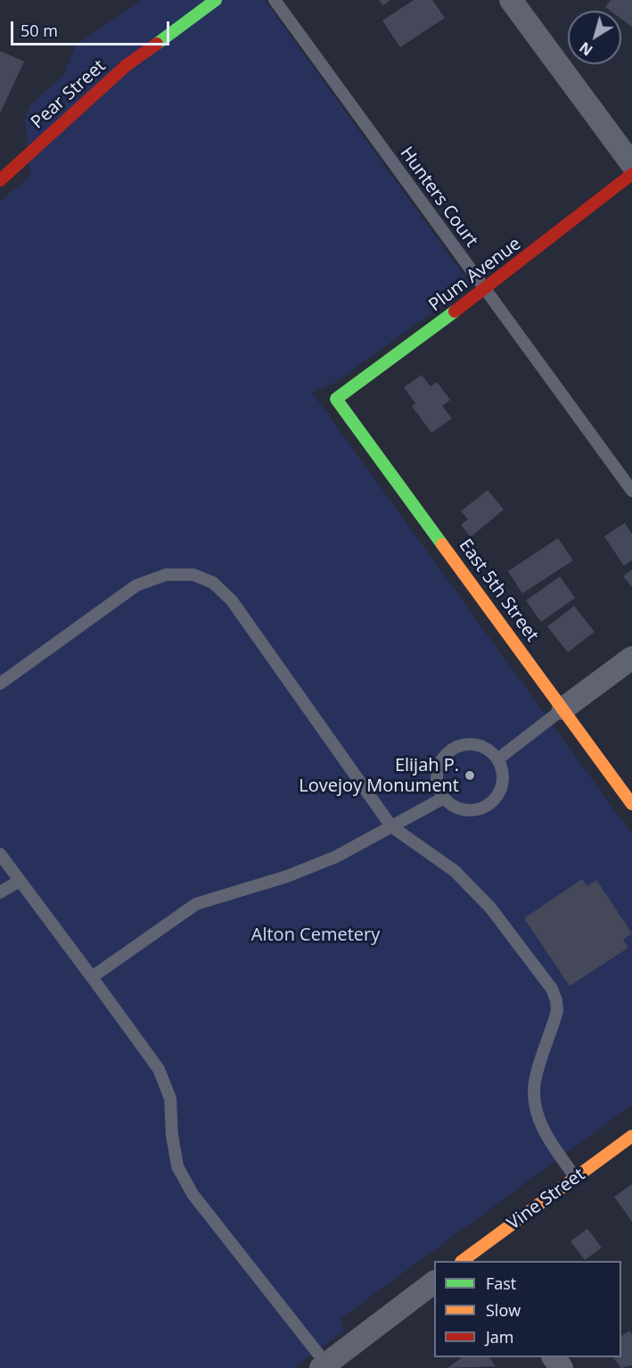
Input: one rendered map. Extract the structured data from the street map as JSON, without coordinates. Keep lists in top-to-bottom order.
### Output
{
  "streets": {
    "street": [
      "Pear Street",
      "Plum Avenue",
      "East 5th Street",
      "Vine Street"
    ],
    "lane": ["Hunters Court"]
  },
  "crossings": [
    ["Hunters Court", "Plum Avenue"],
    ["Plum Avenue", "East 5th Street"]
  ],
  "parks": ["Alton Cemetery"],
  "places": ["Elijah P. Lovejoy Monument"],
  "legend": ["Fast", "Slow", "Jam"],
  "scale_bar": "50 m",
  "north": "bottom left"
}
